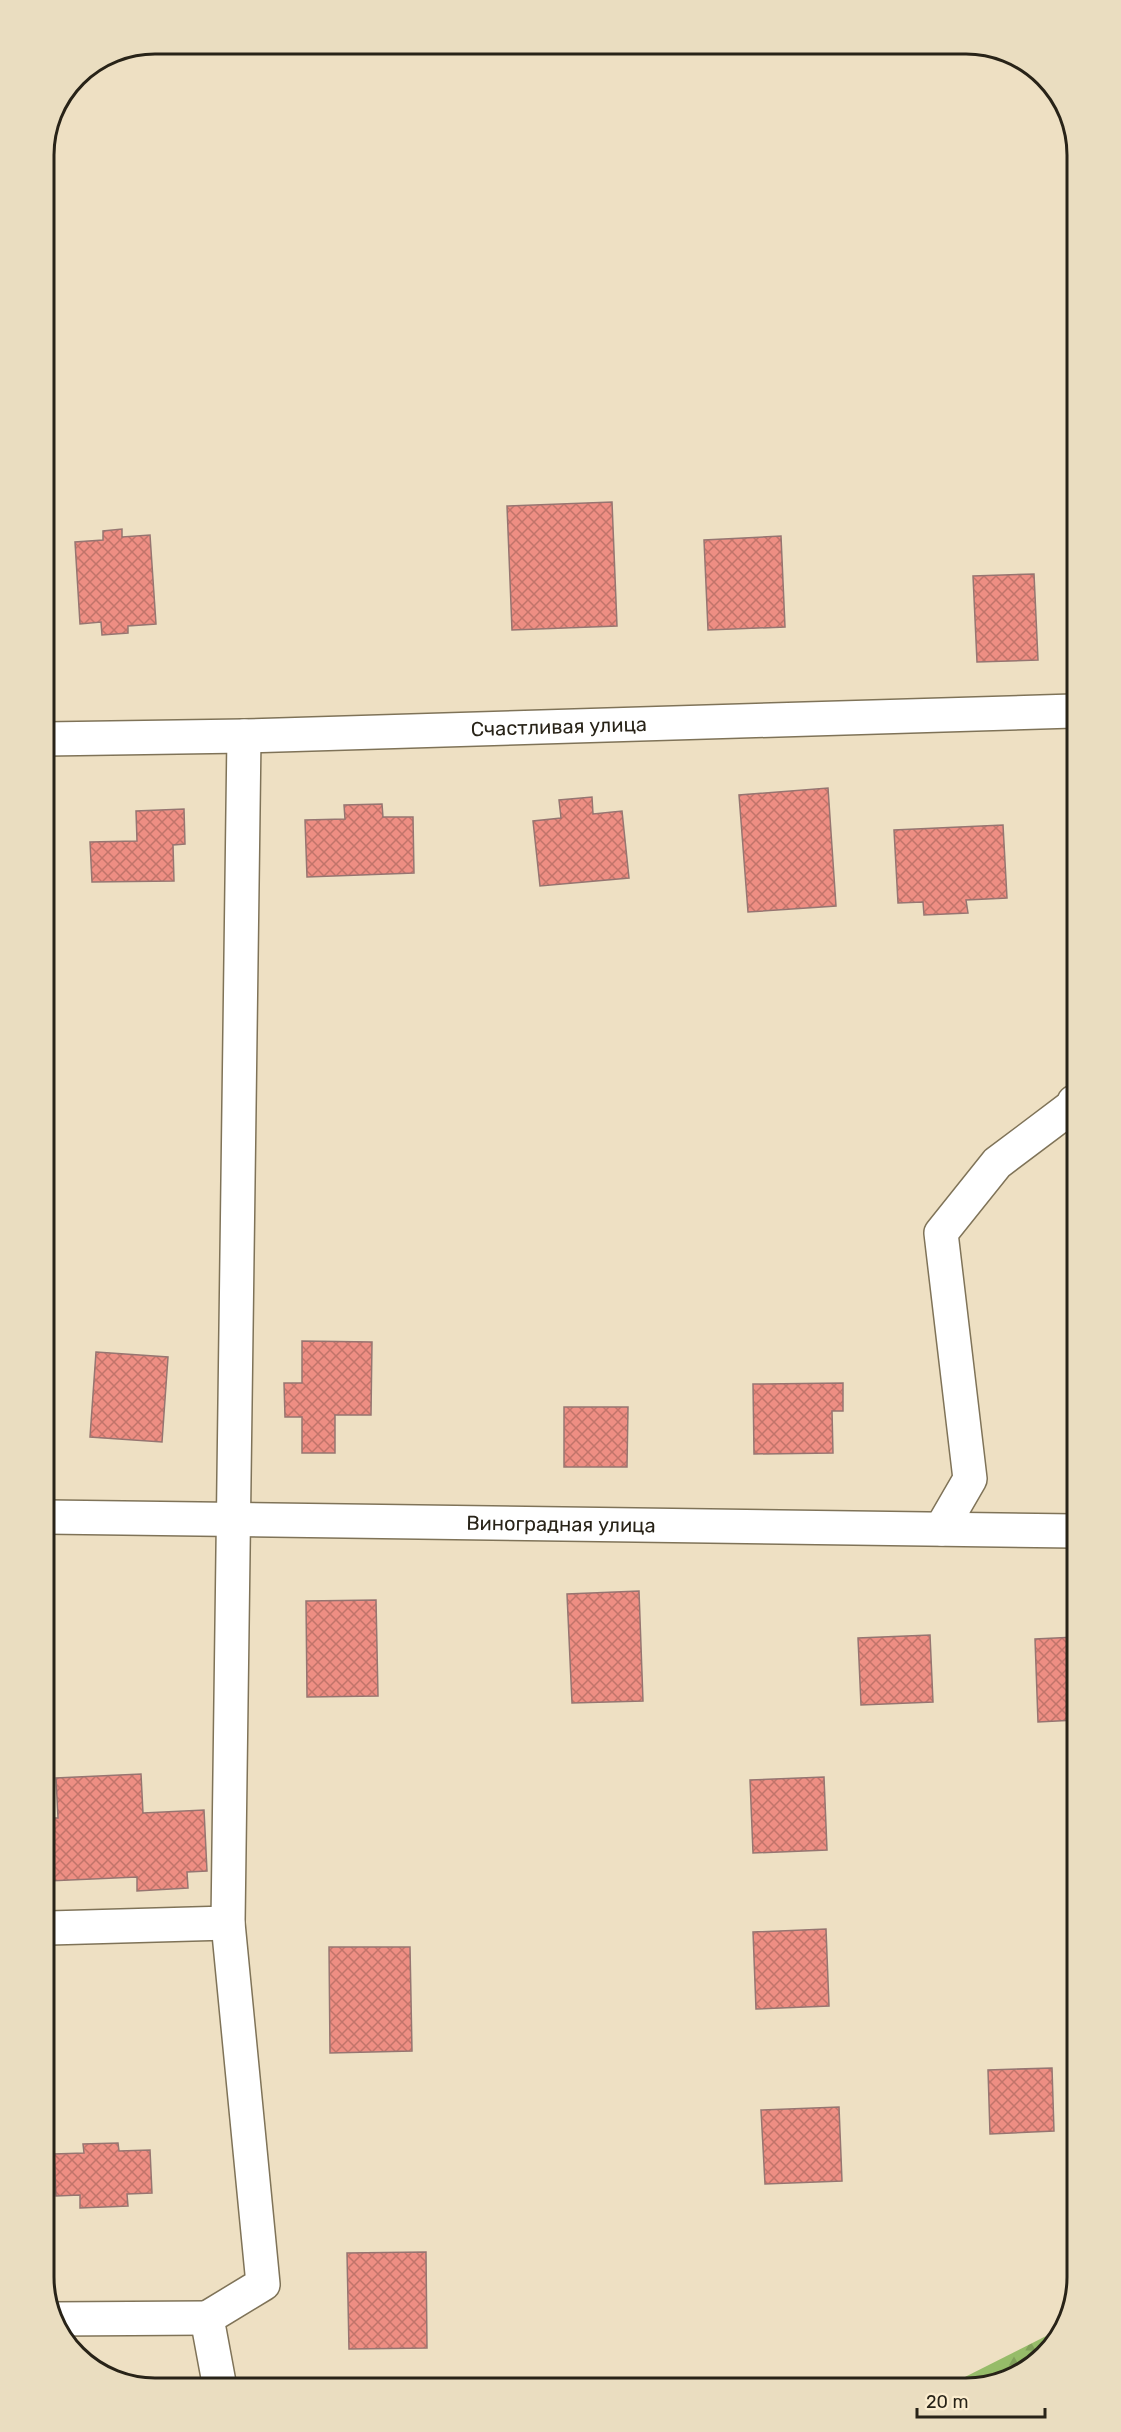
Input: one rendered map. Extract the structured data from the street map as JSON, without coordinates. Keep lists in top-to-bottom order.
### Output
{
  "streets": {
    "street": ["Счастливая улица", "Виноградная улица"]
  },
  "scale_bar": "20 m"
}
